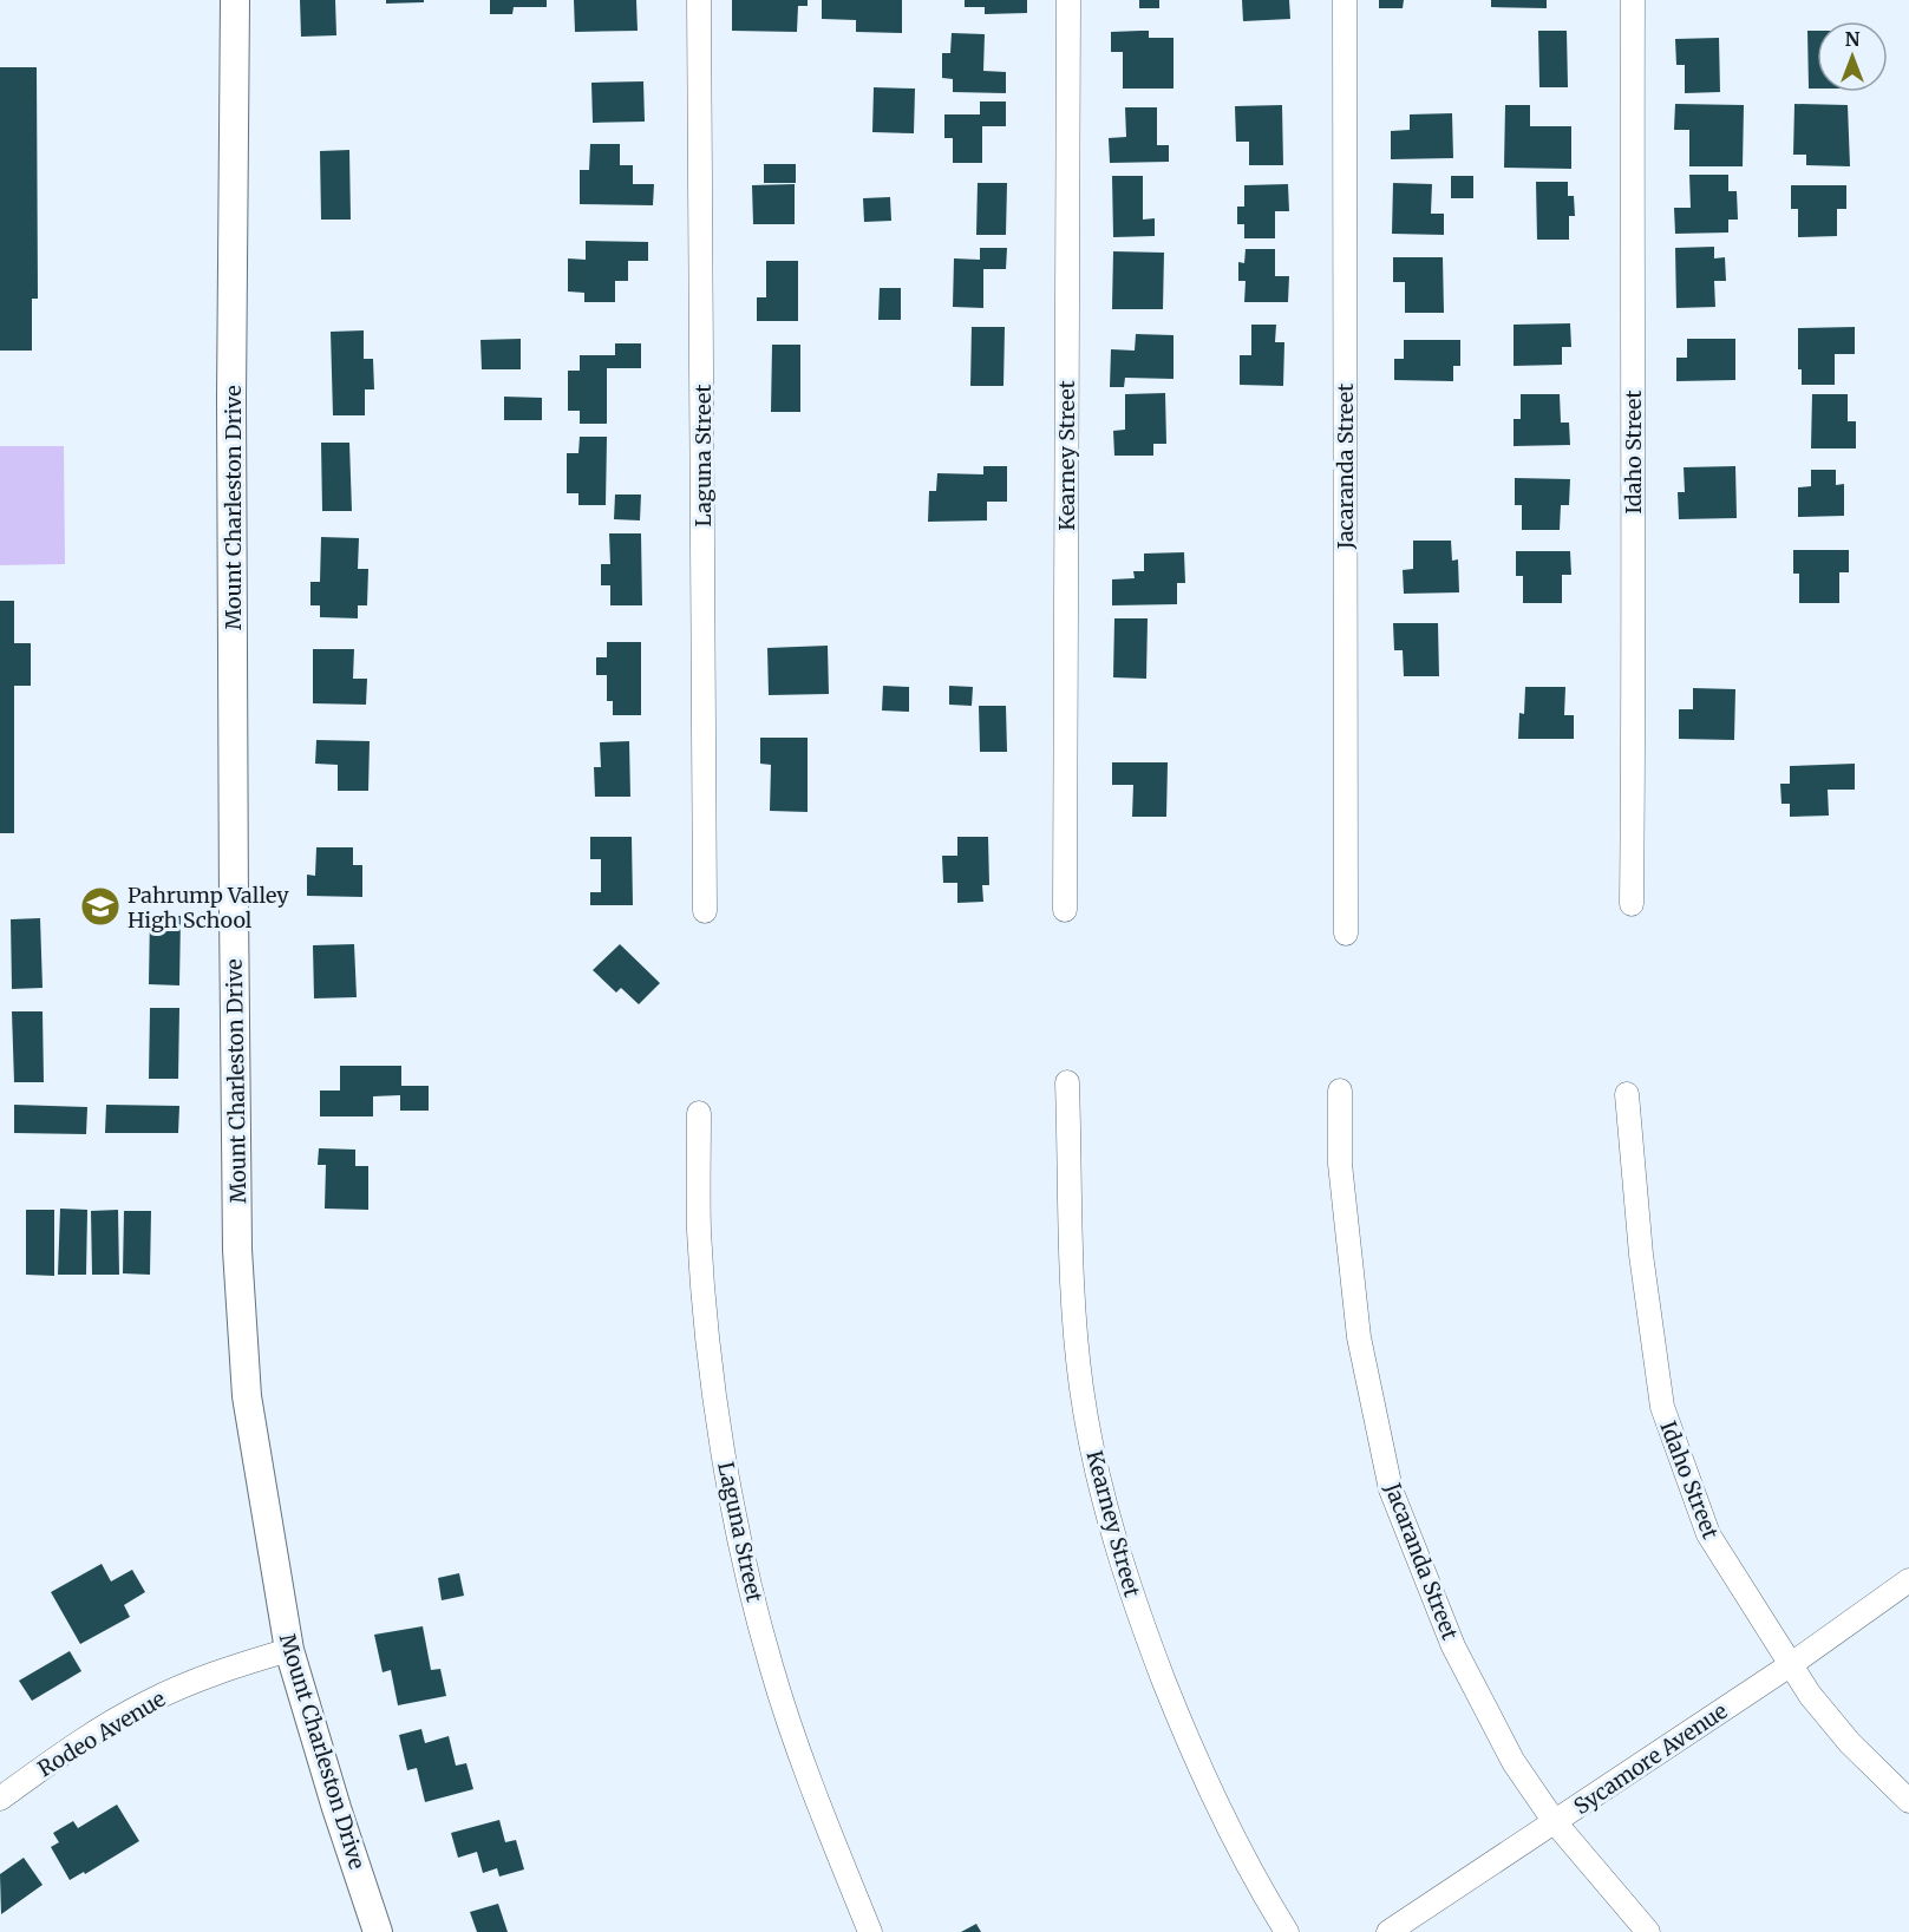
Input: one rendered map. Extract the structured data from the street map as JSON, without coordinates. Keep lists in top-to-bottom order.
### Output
{
  "streets": {
    "street": [
      "Idaho Street",
      "Laguna Street",
      "Kearney Street",
      "Jacaranda Street",
      "Mount Charleston Drive",
      "Rodeo Avenue",
      "Sycamore Avenue"
    ]
  },
  "crossings": [
    ["Idaho Street", "Sycamore Avenue"],
    ["Jacaranda Street", "Sycamore Avenue"],
    ["Mount Charleston Drive", "Rodeo Avenue"]
  ],
  "places": {
    "school or university": ["Pahrump Valley High School"]
  },
  "north": "top"
}
